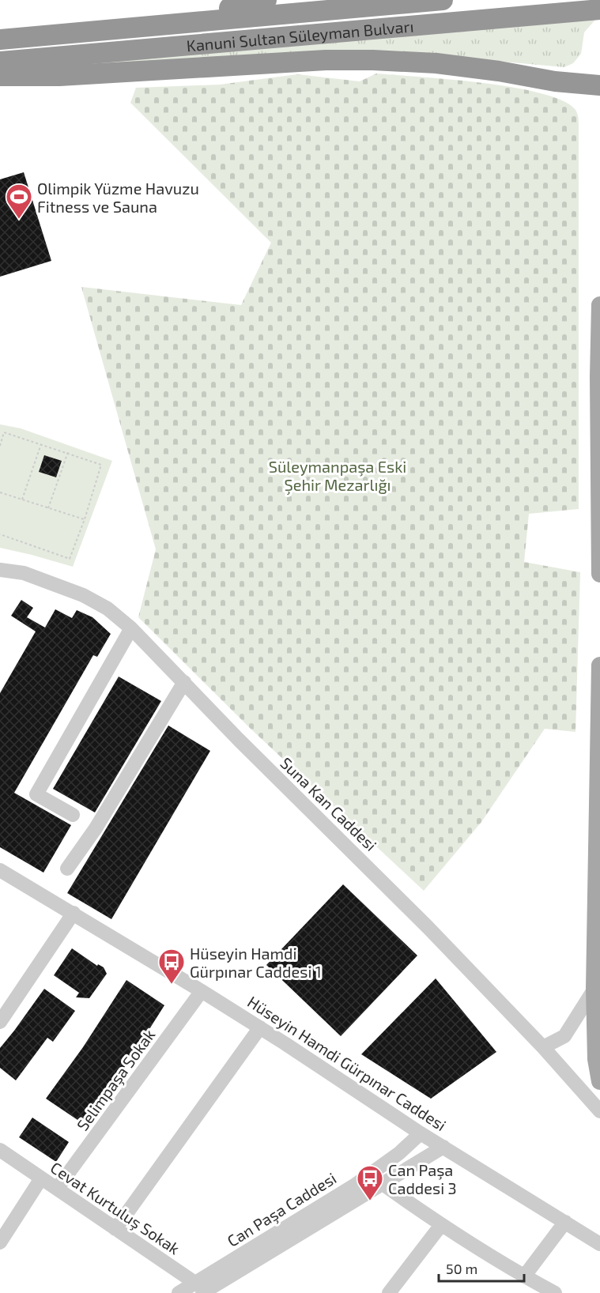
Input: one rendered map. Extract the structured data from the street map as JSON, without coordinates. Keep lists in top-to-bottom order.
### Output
{
  "streets": {
    "highway": ["Kanuni Sultan Süleyman Bulvarı"],
    "street": [
      "Suna Kan Caddesi",
      "Hüseyin Hamdi Gürpınar Caddesi",
      "Selimpaşa Sokak",
      "Cevat Kurtuluş Sokak",
      "Can Paşa Caddesi"
    ]
  },
  "crossings": [
    ["Hüseyin Hamdi Gürpınar Caddesi", "Selimpaşa Sokak"],
    ["Hüseyin Hamdi Gürpınar Caddesi", "Can Paşa Caddesi"],
    ["Selimpaşa Sokak", "Cevat Kurtuluş Sokak"],
    ["Cevat Kurtuluş Sokak", "Can Paşa Caddesi"]
  ],
  "parks": ["Süleymanpaşa Eski Şehir Mezarlığı"],
  "places": {
    "sports": ["Olimpik Yüzme Havuzu Fitness ve Sauna"],
    "bus stop": ["Hüseyin Hamdi Gürpınar Caddesi 1", "Can Paşa Caddesi 3"]
  },
  "scale_bar": "50 m"
}
